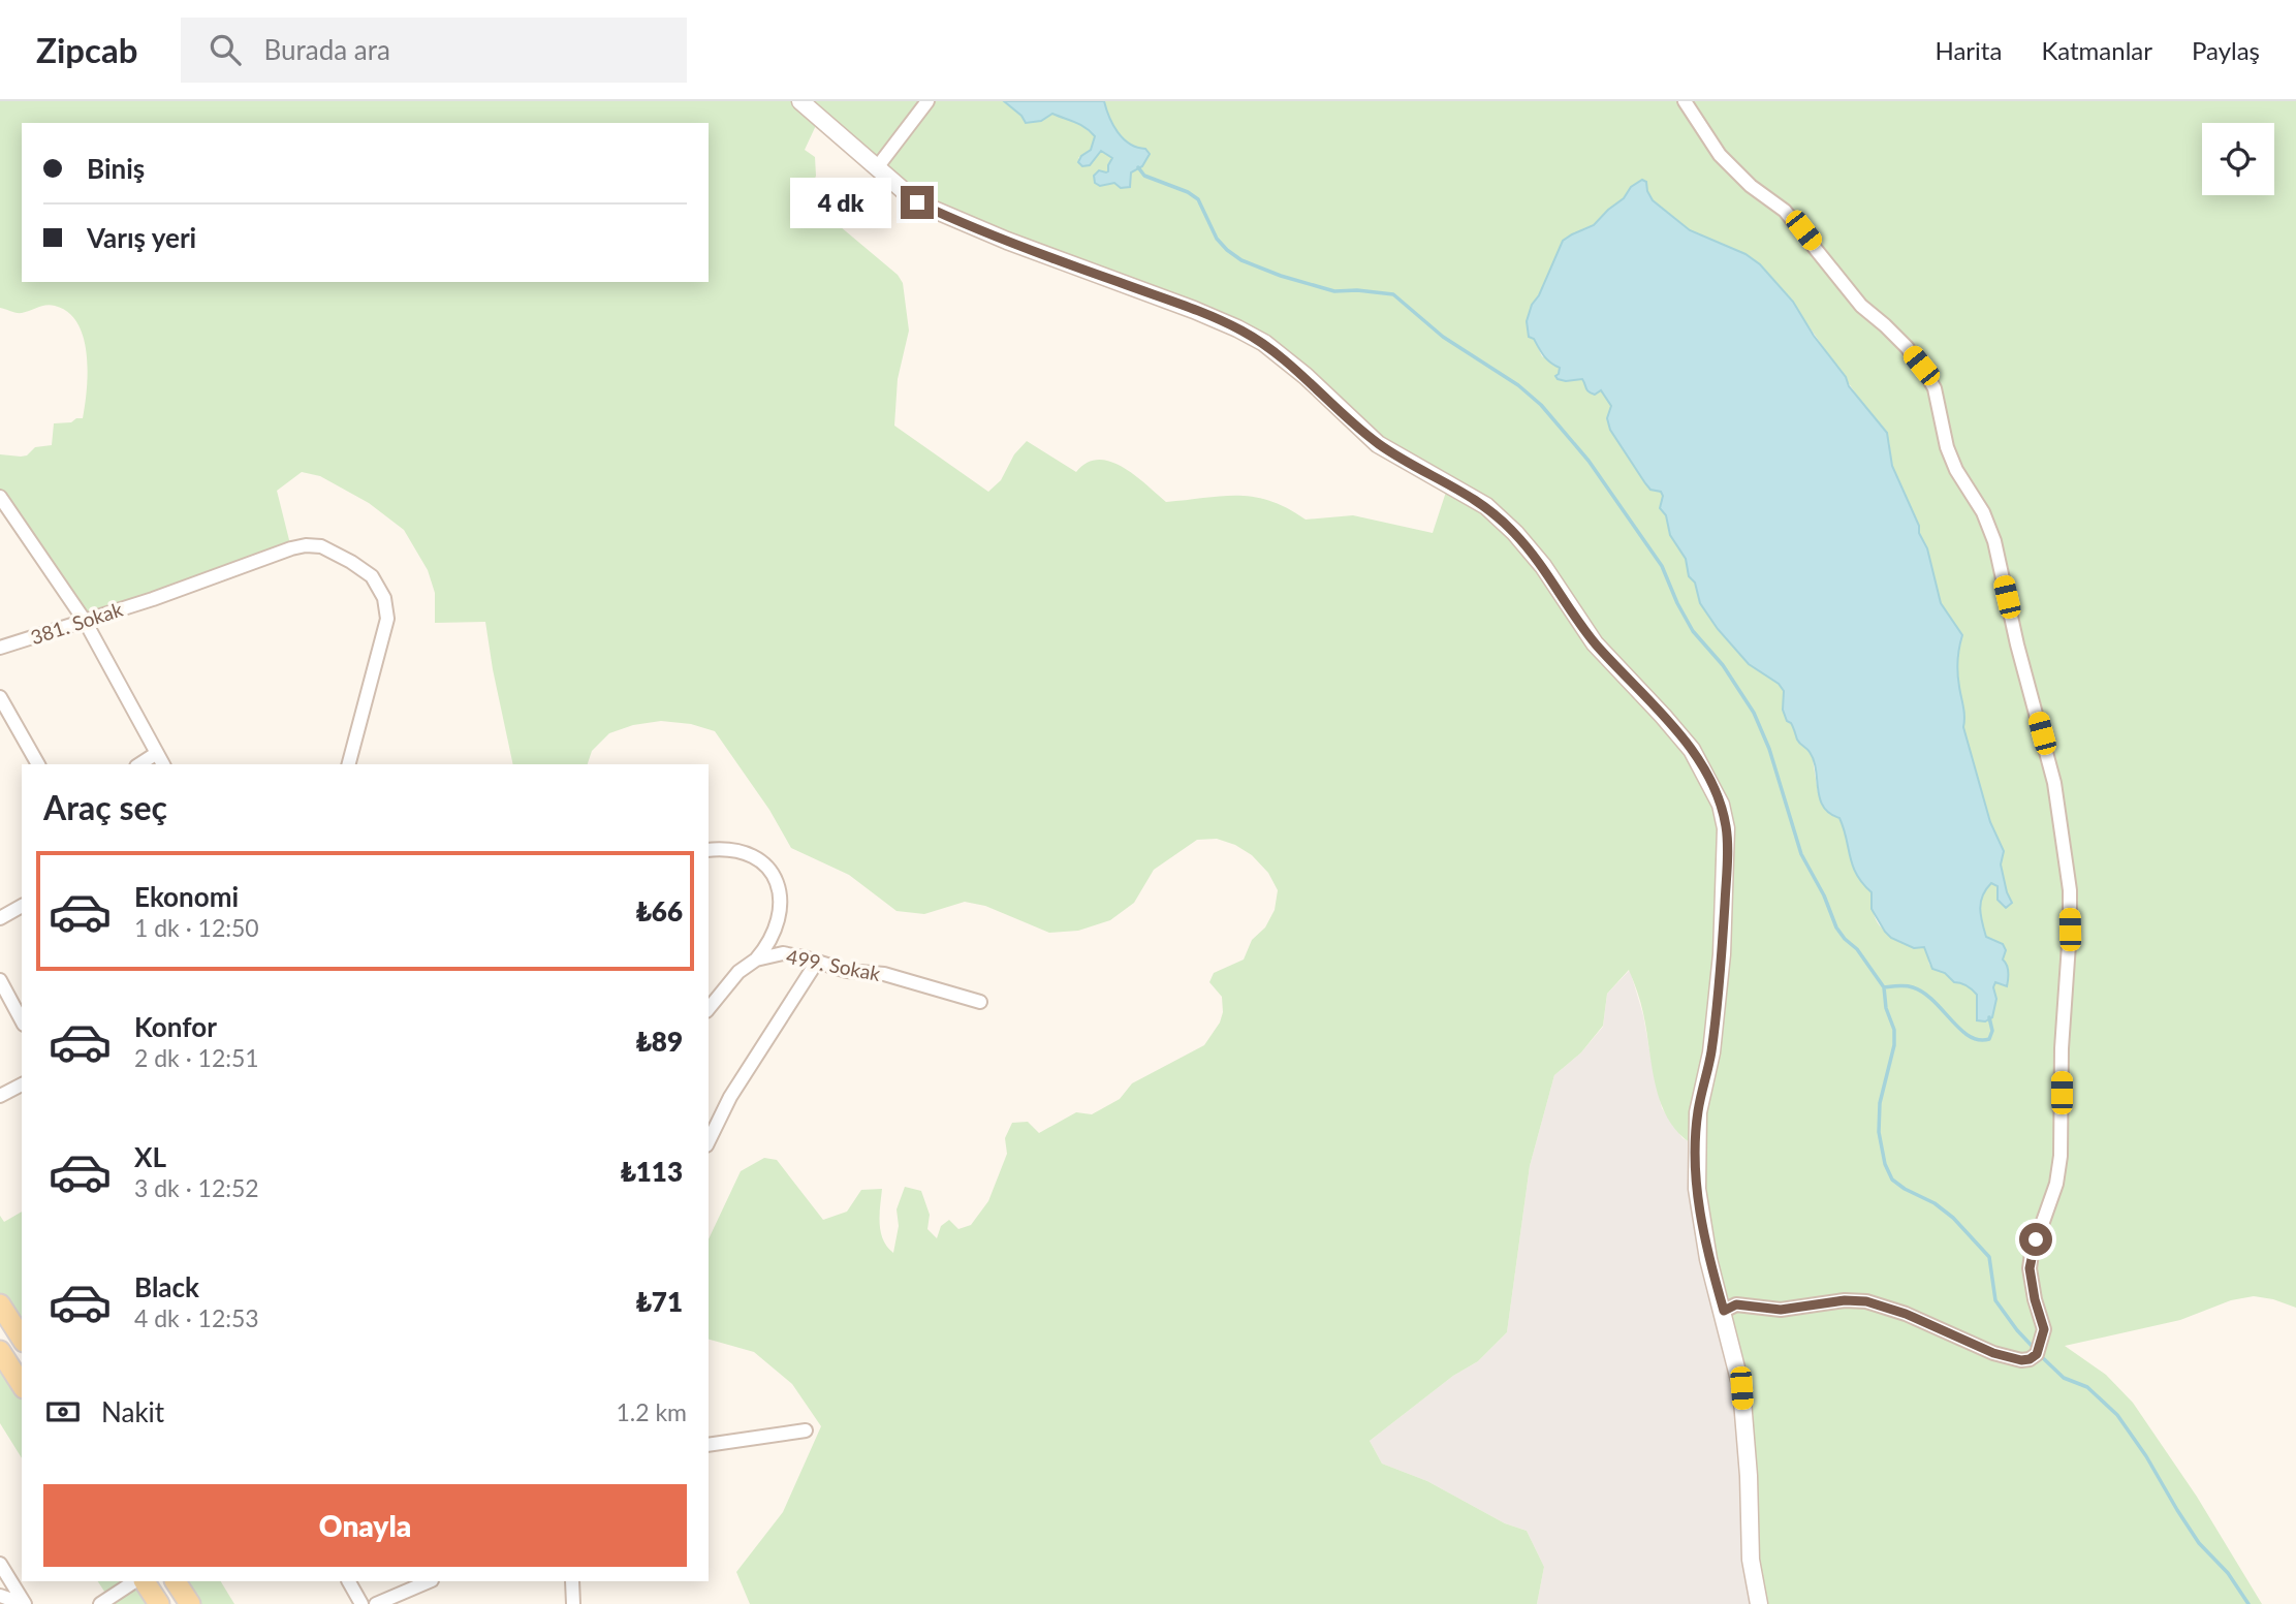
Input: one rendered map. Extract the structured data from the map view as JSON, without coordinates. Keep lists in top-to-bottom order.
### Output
{
  "streets": {
    "street": ["381. Sokak", "499. Sokak"]
  },
  "page": {
    "header": "Zipcab",
    "search": "Burada ara",
    "nav": ["Harita", "Katmanlar", "Paylaş"],
    "banner": ["Biniş", "Varış yeri"],
    "bubble": "4 dk",
    "heading": "Araç seç",
    "list": [
      {
        "name": "Ekonomi",
        "note": "1 dk · 12:50",
        "value": "₺66"
      },
      {
        "name": "Konfor",
        "note": "2 dk · 12:51",
        "value": "₺89"
      },
      {
        "name": "XL",
        "note": "3 dk · 12:52",
        "value": "₺113"
      },
      {
        "name": "Black",
        "note": "4 dk · 12:53",
        "value": "₺71"
      }
    ],
    "pay": ["Nakit", "1.2 km"],
    "buttons": "Onayla"
  }
}
